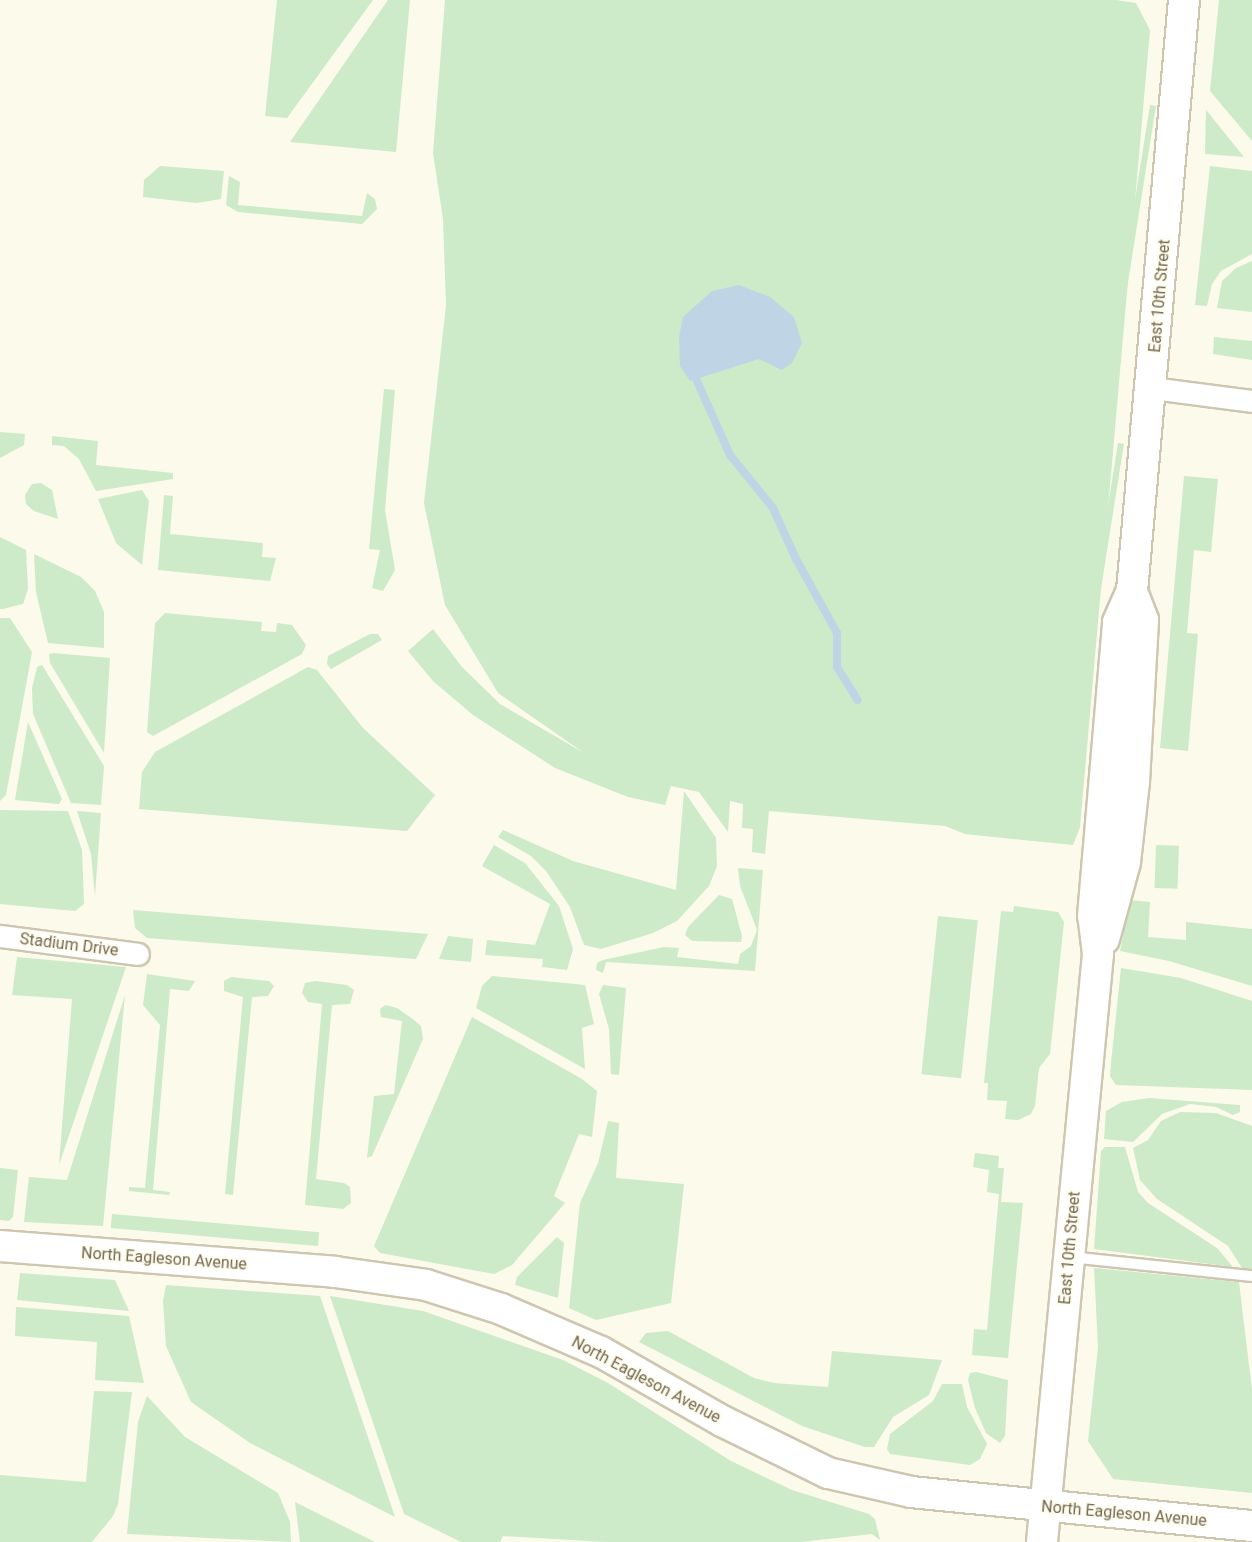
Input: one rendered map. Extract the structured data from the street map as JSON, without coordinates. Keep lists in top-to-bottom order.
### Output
{
  "streets": {
    "street": ["East 10th Street", "Stadium Drive", "North Eagleson Avenue"]
  },
  "crossings": [
    ["East 10th Street", "North Eagleson Avenue"]
  ]
}
